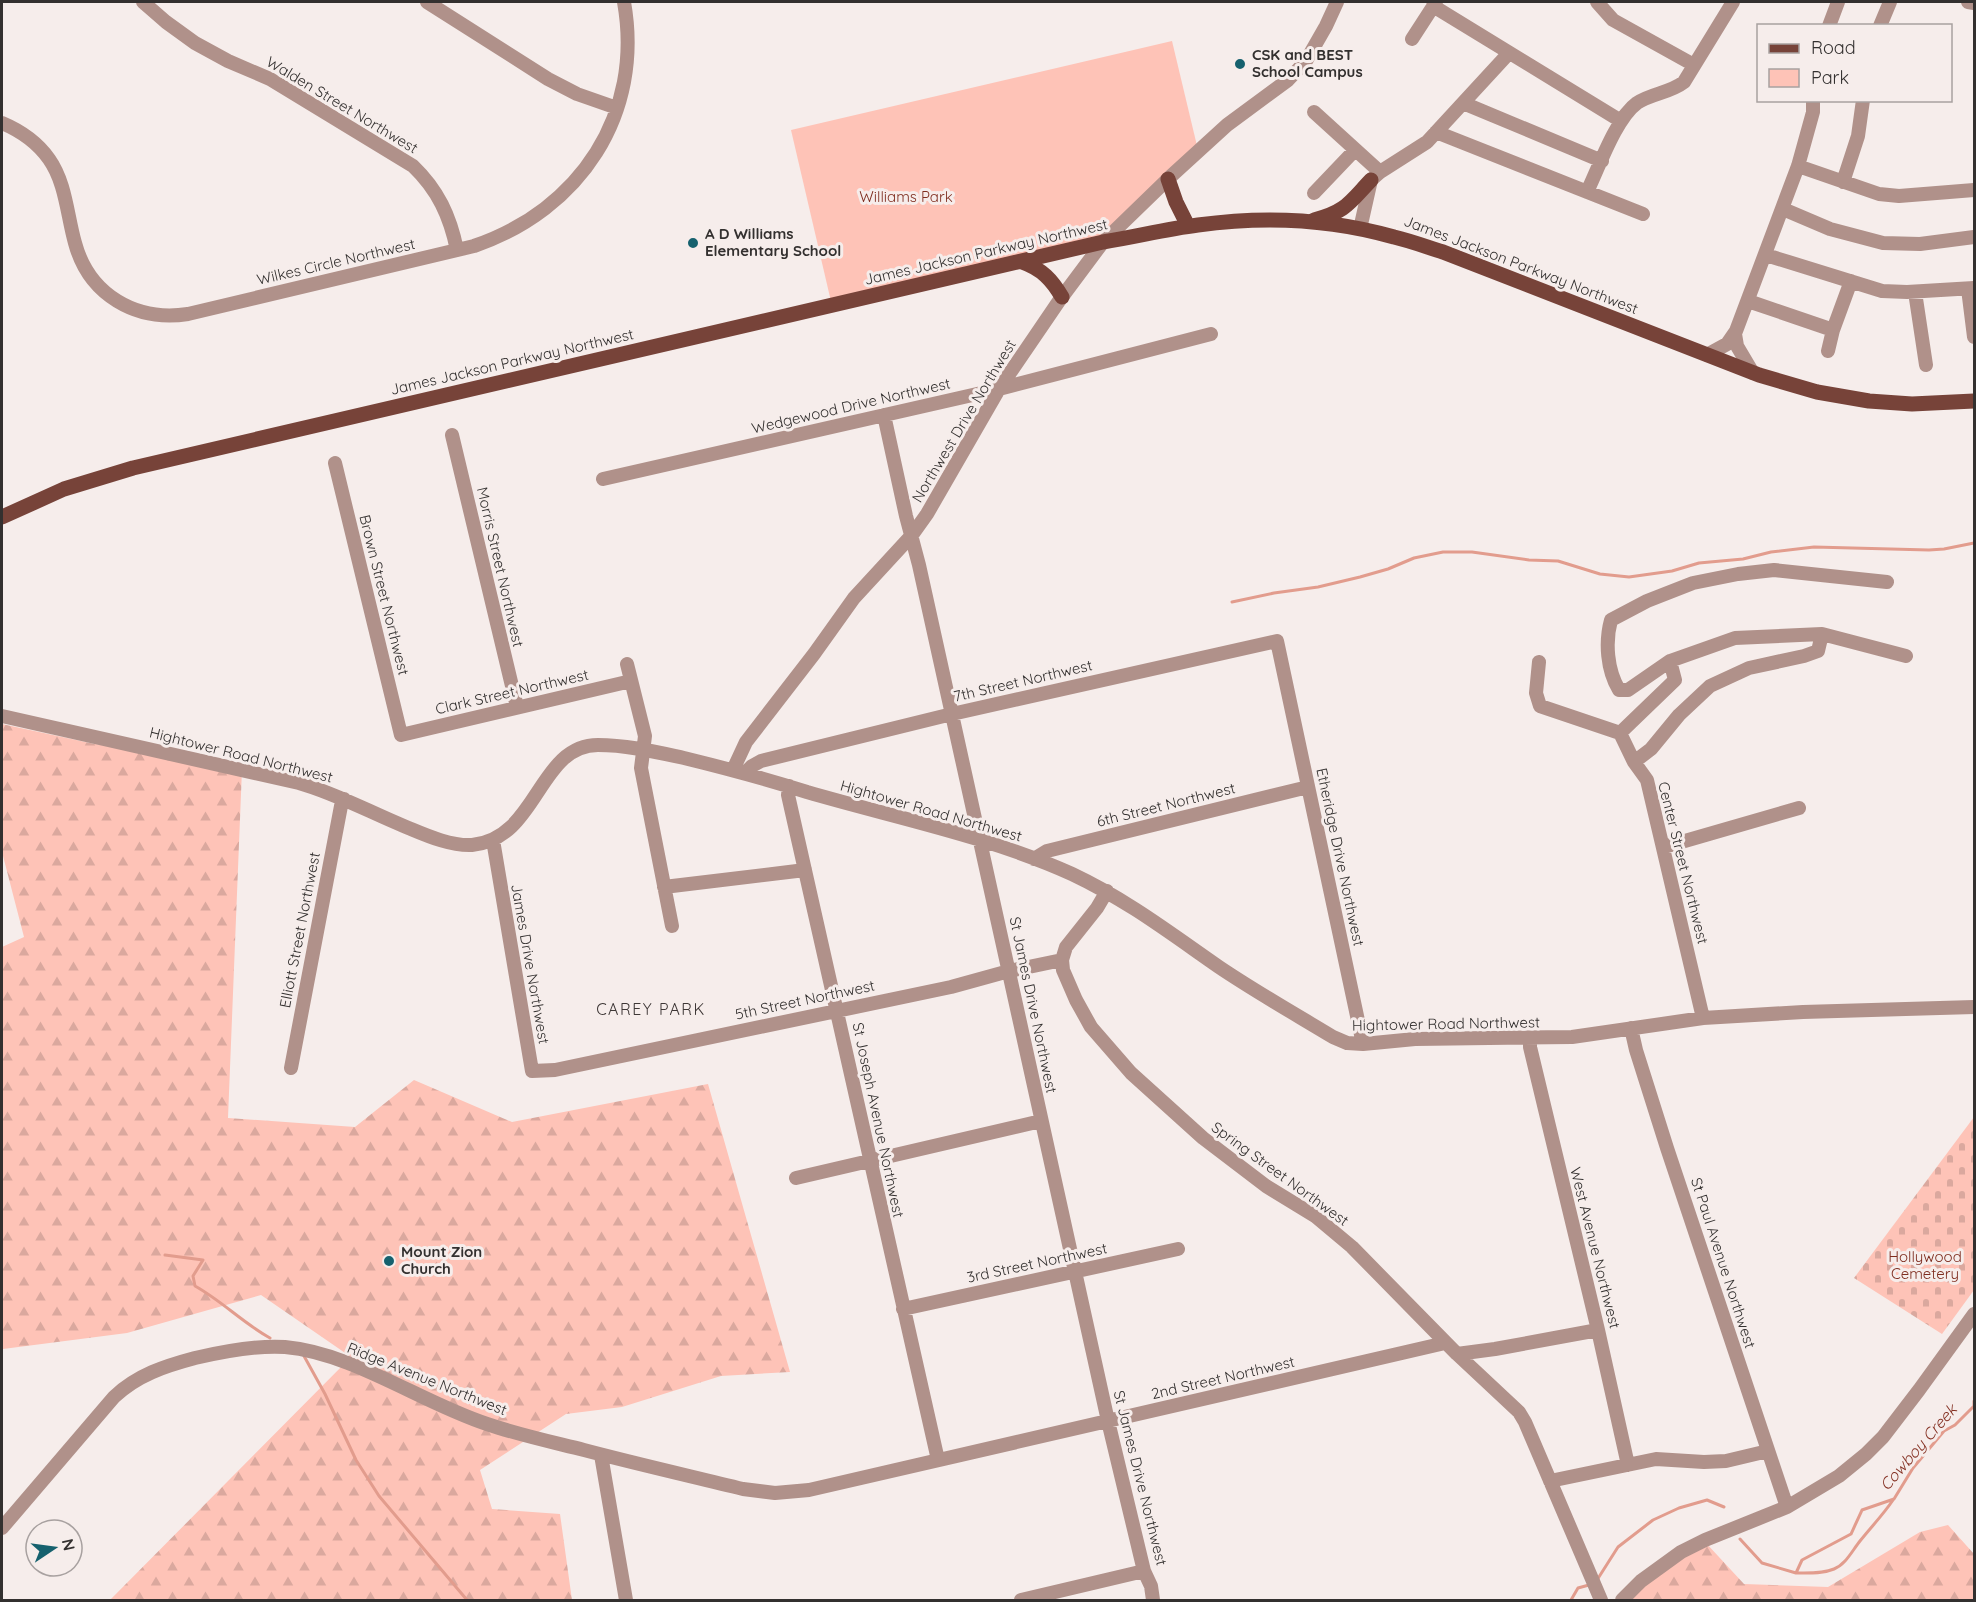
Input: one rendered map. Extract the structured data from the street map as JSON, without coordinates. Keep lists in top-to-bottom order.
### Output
{
  "streets": {
    "main road": ["James Jackson Parkway Northwest"],
    "street": [
      "Walden Street Northwest",
      "Wilkes Circle Northwest",
      "Wedgewood Drive Northwest",
      "Northwest Drive Northwest",
      "Morris Street Northwest",
      "Brown Street Northwest",
      "7th Street Northwest",
      "Clark Street Northwest",
      "Hightower Road Northwest",
      "6th Street Northwest",
      "Etheridge Drive Northwest",
      "Center Street Northwest",
      "Elliott Street Northwest",
      "James Drive Northwest",
      "5th Street Northwest",
      "St James Drive Northwest",
      "St Joseph Avenue Northwest",
      "Spring Street Northwest",
      "West Avenue Northwest",
      "3rd Street Northwest",
      "St Paul Avenue Northwest",
      "2nd Street Northwest",
      "Ridge Avenue Northwest"
    ]
  },
  "crossings": [
    ["Walden Street Northwest", "Wilkes Circle Northwest"],
    ["James Jackson Parkway Northwest", "Northwest Drive Northwest"],
    ["Wedgewood Drive Northwest", "Northwest Drive Northwest"],
    ["Wedgewood Drive Northwest", "St James Drive Northwest"],
    ["Northwest Drive Northwest", "7th Street Northwest"],
    ["Northwest Drive Northwest", "Hightower Road Northwest"],
    ["Northwest Drive Northwest", "St James Drive Northwest"],
    ["Morris Street Northwest", "Clark Street Northwest"],
    ["Brown Street Northwest", "Clark Street Northwest"],
    ["7th Street Northwest", "Hightower Road Northwest"],
    ["7th Street Northwest", "Etheridge Drive Northwest"],
    ["7th Street Northwest", "St James Drive Northwest"],
    ["Hightower Road Northwest", "6th Street Northwest"],
    ["Hightower Road Northwest", "Etheridge Drive Northwest"],
    ["Hightower Road Northwest", "Center Street Northwest"],
    ["Hightower Road Northwest", "Elliott Street Northwest"],
    ["Hightower Road Northwest", "James Drive Northwest"],
    ["Hightower Road Northwest", "St James Drive Northwest"],
    ["Hightower Road Northwest", "St Joseph Avenue Northwest"],
    ["Hightower Road Northwest", "West Avenue Northwest"],
    ["Hightower Road Northwest", "St Paul Avenue Northwest"],
    ["6th Street Northwest", "Etheridge Drive Northwest"],
    ["James Drive Northwest", "5th Street Northwest"],
    ["5th Street Northwest", "St James Drive Northwest"],
    ["5th Street Northwest", "St Joseph Avenue Northwest"],
    ["5th Street Northwest", "Spring Street Northwest"],
    ["St James Drive Northwest", "3rd Street Northwest"],
    ["St James Drive Northwest", "2nd Street Northwest"],
    ["St Joseph Avenue Northwest", "3rd Street Northwest"],
    ["St Joseph Avenue Northwest", "2nd Street Northwest"],
    ["St Joseph Avenue Northwest", "Ridge Avenue Northwest"],
    ["Spring Street Northwest", "2nd Street Northwest"],
    ["2nd Street Northwest", "Ridge Avenue Northwest"]
  ],
  "districts": ["CAREY PARK"],
  "water": ["Cowboy Creek"],
  "parks": ["Williams Park", "Hollywood Cemetery"],
  "places": ["CSK and BEST School Campus", "A D Williams Elementary School", "Mount Zion Church"],
  "legend": ["Road", "Park"],
  "north": "right"
}
